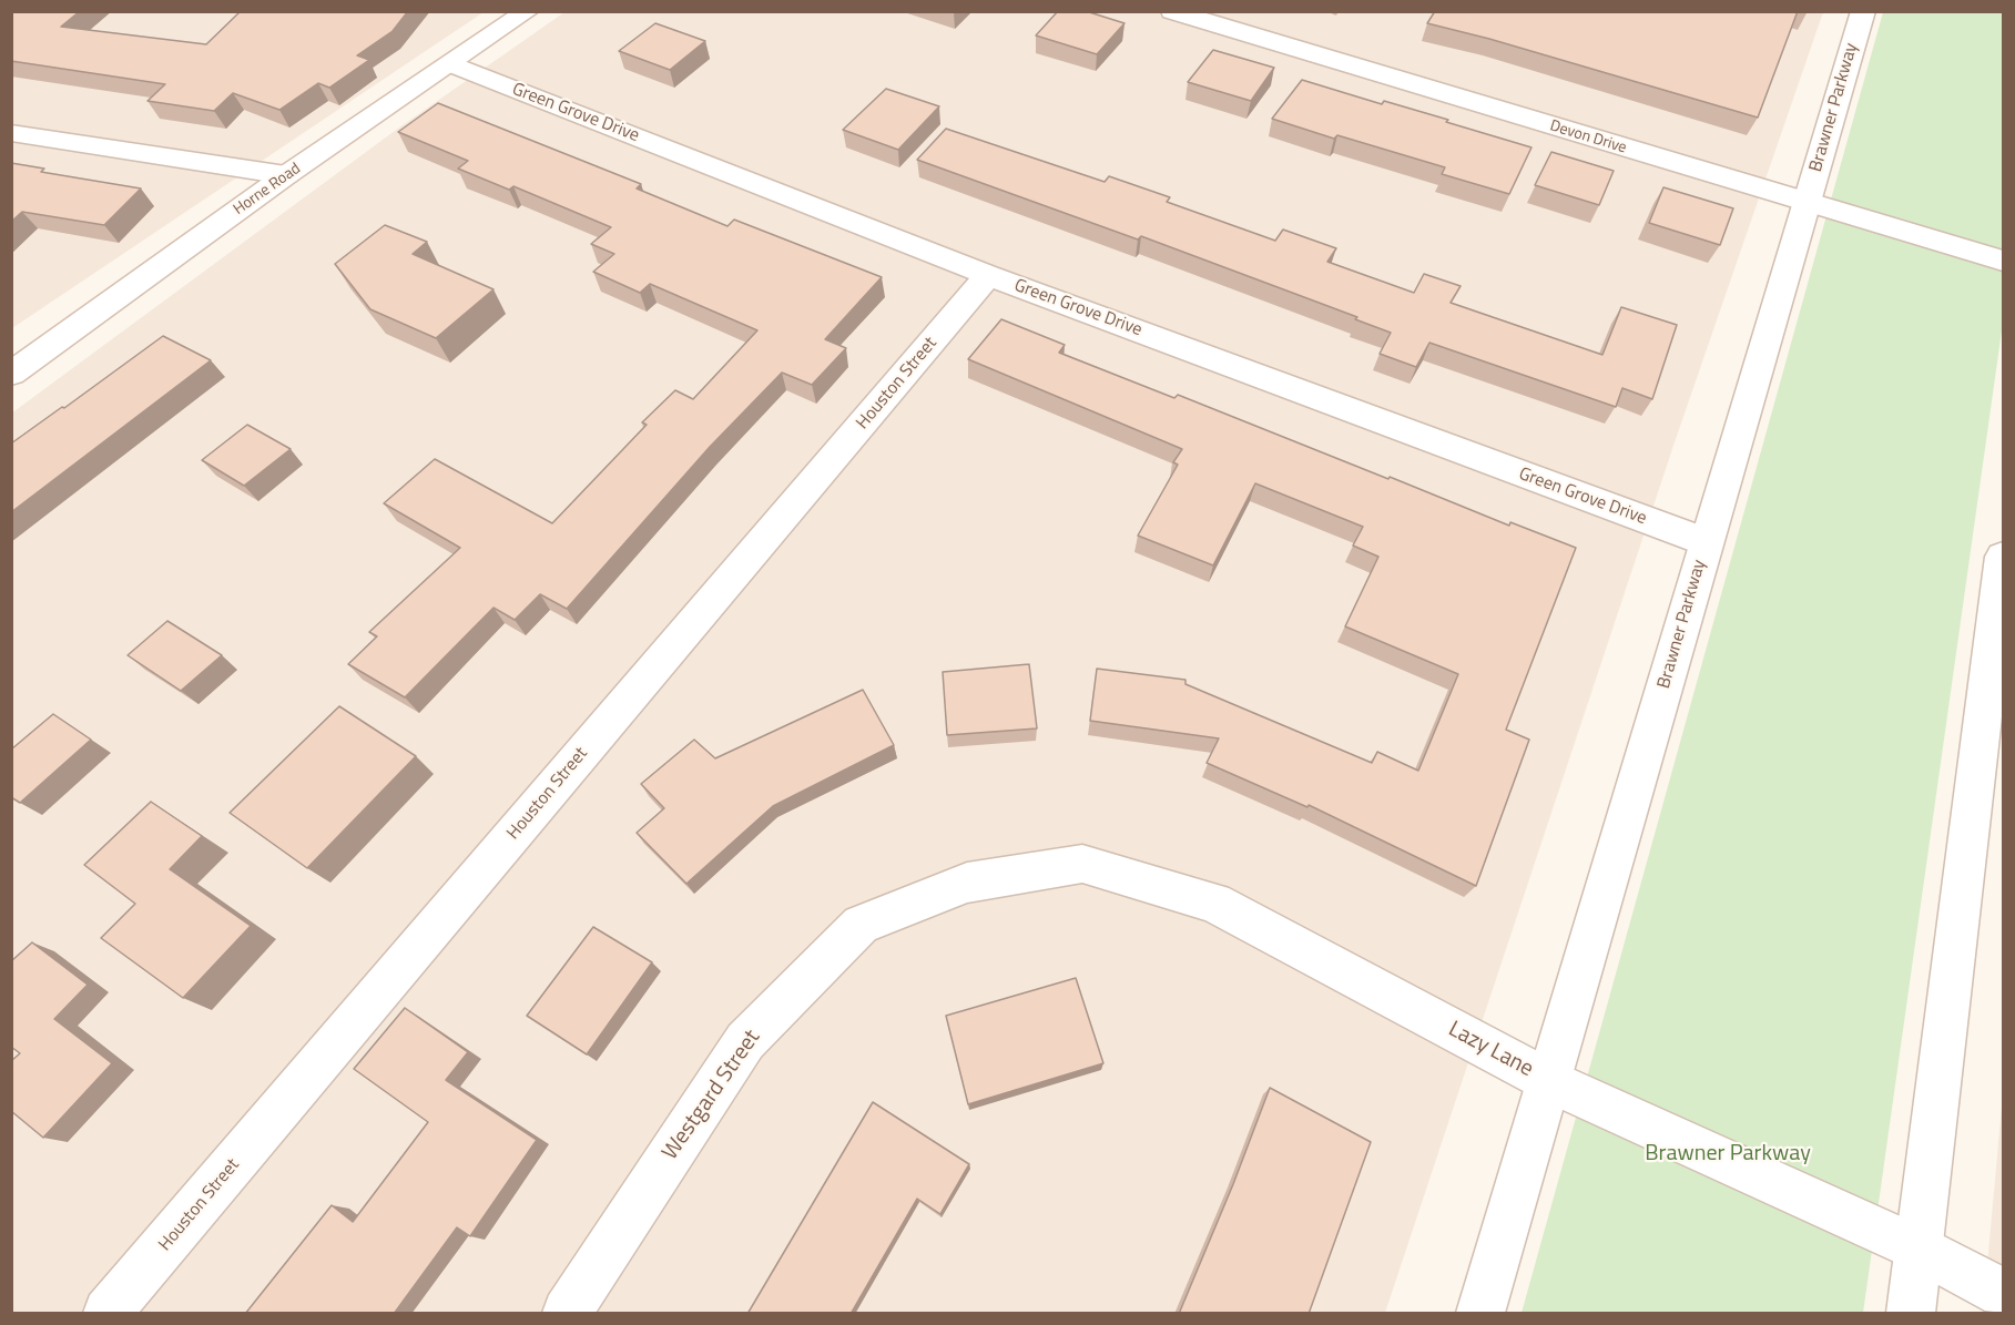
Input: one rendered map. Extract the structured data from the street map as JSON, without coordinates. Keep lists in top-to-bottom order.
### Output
{
  "streets": {
    "street": [
      "Brawner Parkway",
      "Green Grove Drive",
      "Devon Drive",
      "Horne Road",
      "Houston Street",
      "Lazy Lane",
      "Westgard Street"
    ]
  },
  "crossings": [
    ["Brawner Parkway", "Green Grove Drive"],
    ["Brawner Parkway", "Devon Drive"],
    ["Brawner Parkway", "Lazy Lane"],
    ["Green Grove Drive", "Horne Road"],
    ["Green Grove Drive", "Houston Street"],
    ["Lazy Lane", "Westgard Street"]
  ],
  "parks": ["Brawner Parkway"]
}
